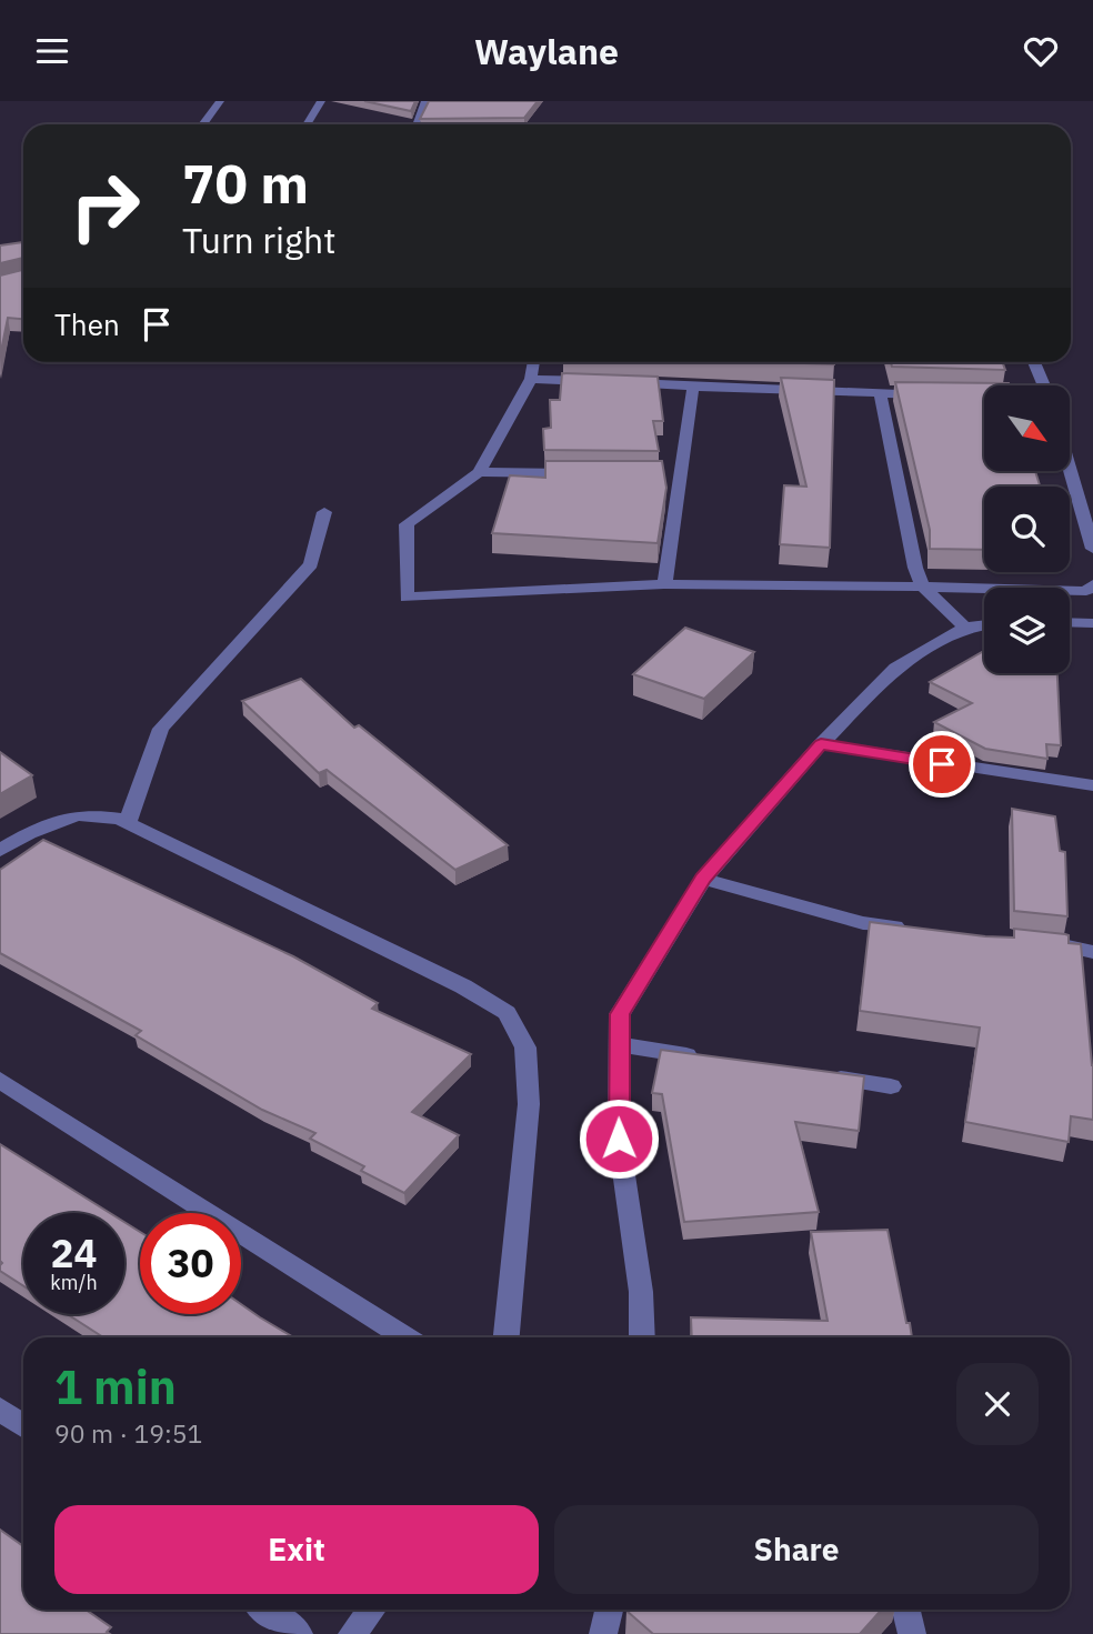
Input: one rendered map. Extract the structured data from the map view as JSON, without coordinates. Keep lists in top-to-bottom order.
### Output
{
  "north": "bottom right",
  "page": {
    "header": "Waylane",
    "turn": ["70 m", "Turn right"],
    "then": "Then",
    "speed": "24 km/h",
    "limit": "30",
    "heading": ["1 min", "90 m · 19:51"],
    "buttons": ["Exit", "Share"]
  }
}
